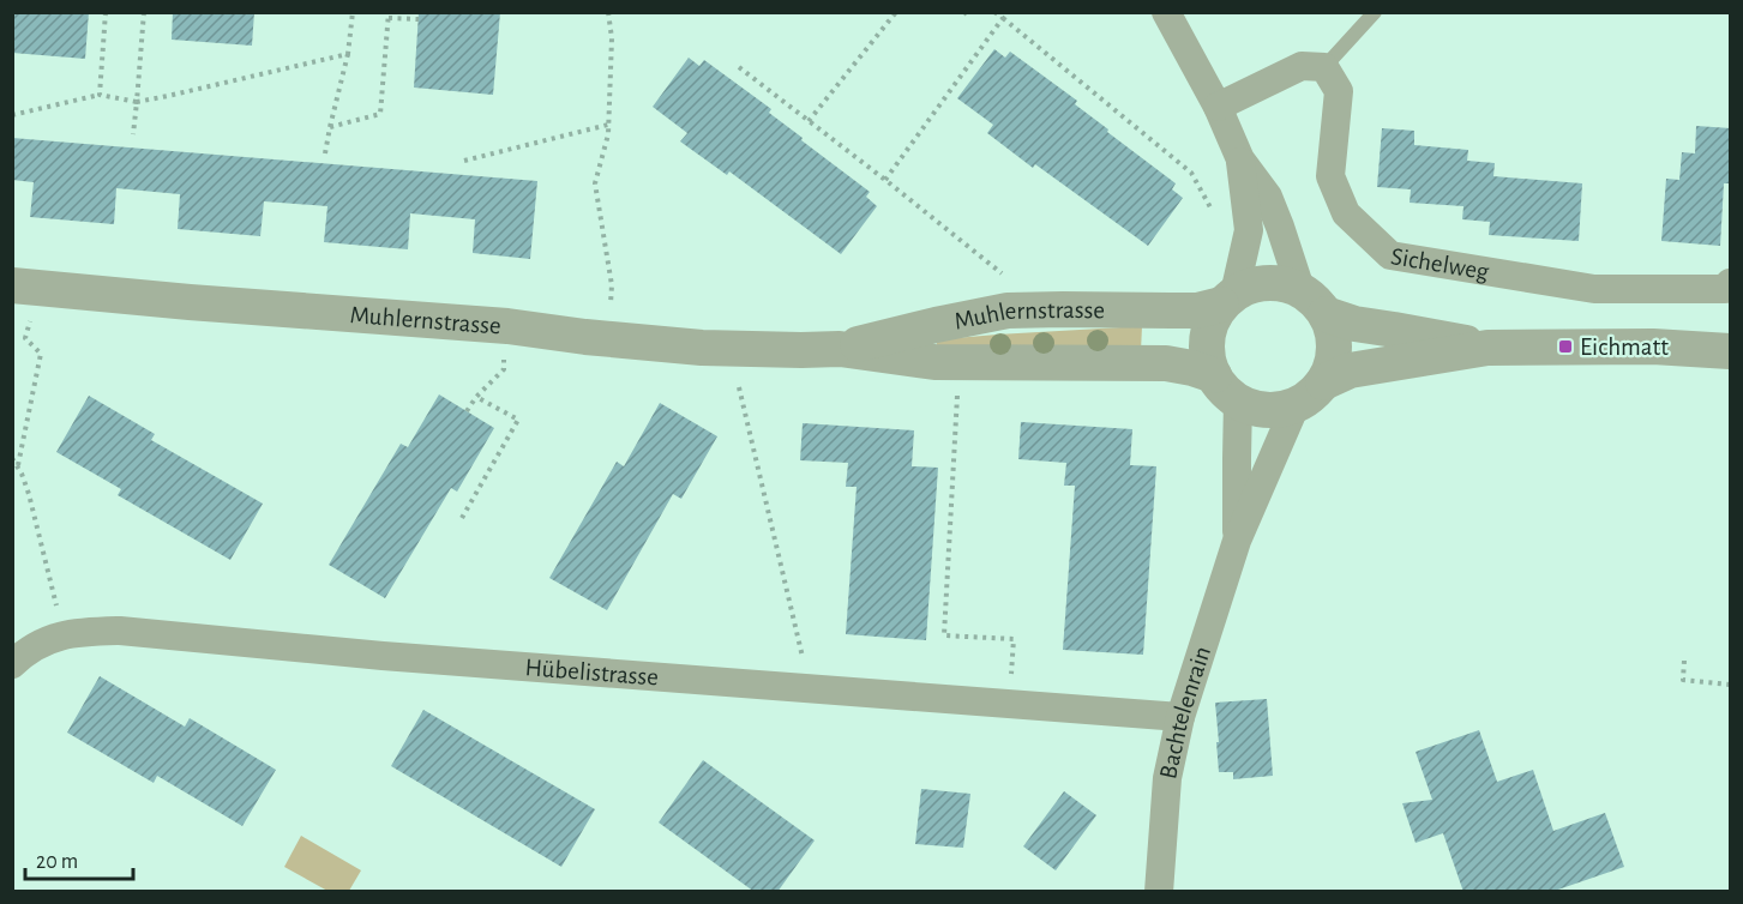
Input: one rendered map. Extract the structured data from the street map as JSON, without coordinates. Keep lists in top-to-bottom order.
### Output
{
  "streets": {
    "street": [
      "Sichelweg",
      "Muhlernstrasse",
      "Hübelistrasse",
      "Bachtelenrain"
    ]
  },
  "crossings": [
    ["Muhlernstrasse", "Bachtelenrain"],
    ["Hübelistrasse", "Bachtelenrain"]
  ],
  "places": {
    "transit": ["Eichmatt"]
  },
  "scale_bar": "20 m"
}
